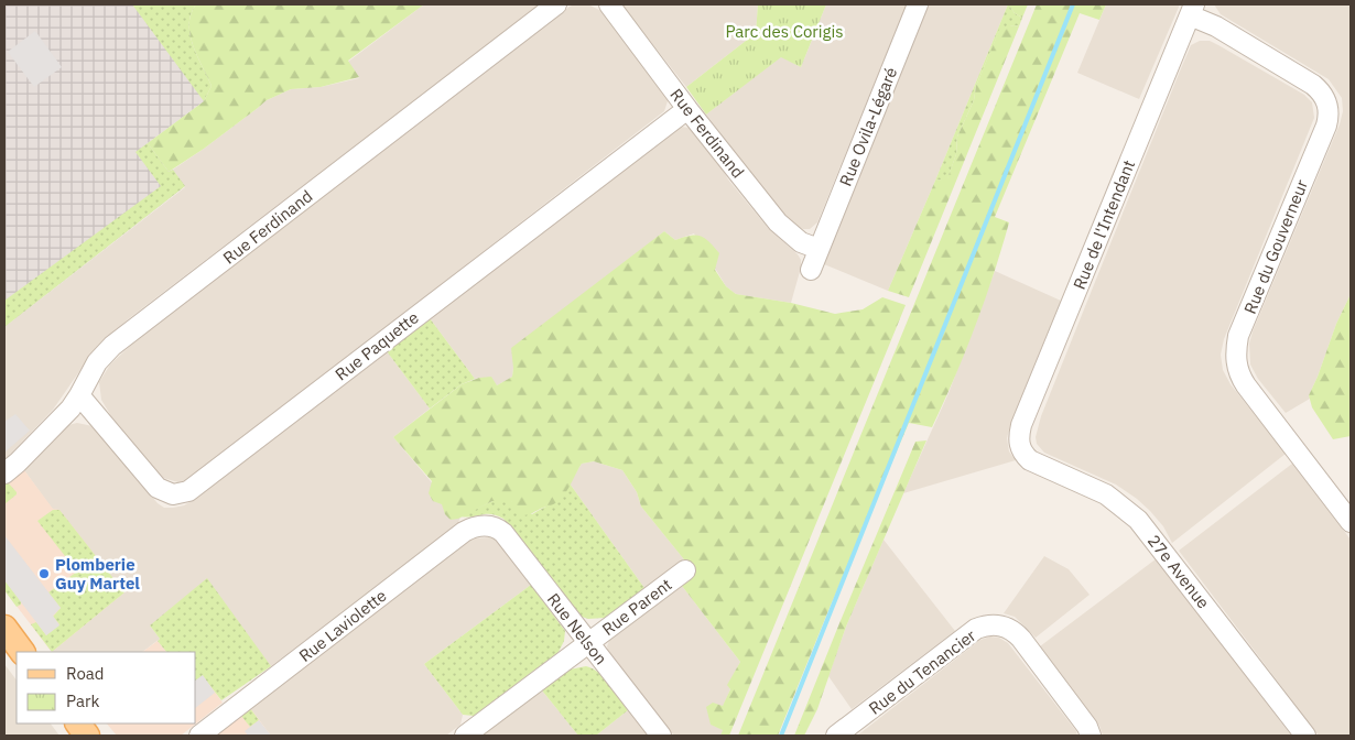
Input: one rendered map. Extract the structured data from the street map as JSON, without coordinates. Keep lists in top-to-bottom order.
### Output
{
  "streets": {
    "street": [
      "Rue Ovila-Légaré",
      "Rue Ferdinand",
      "Rue de l'Intendant",
      "Rue du Gouverneur",
      "Rue Paquette",
      "27e Avenue",
      "Rue Parent",
      "Rue Laviolette",
      "Rue Nelson",
      "Rue du Tenancier"
    ]
  },
  "crossings": [
    ["Rue Ovila-Légaré", "Rue Ferdinand"],
    ["Rue Ferdinand", "Rue Paquette"],
    ["Rue de l'Intendant", "Rue du Gouverneur"],
    ["Rue de l'Intendant", "27e Avenue"],
    ["Rue Parent", "Rue Nelson"],
    ["Rue Laviolette", "Rue Nelson"]
  ],
  "parks": ["Parc des Corigis"],
  "places": ["Plomberie Guy Martel"],
  "legend": ["Road", "Park"]
}
